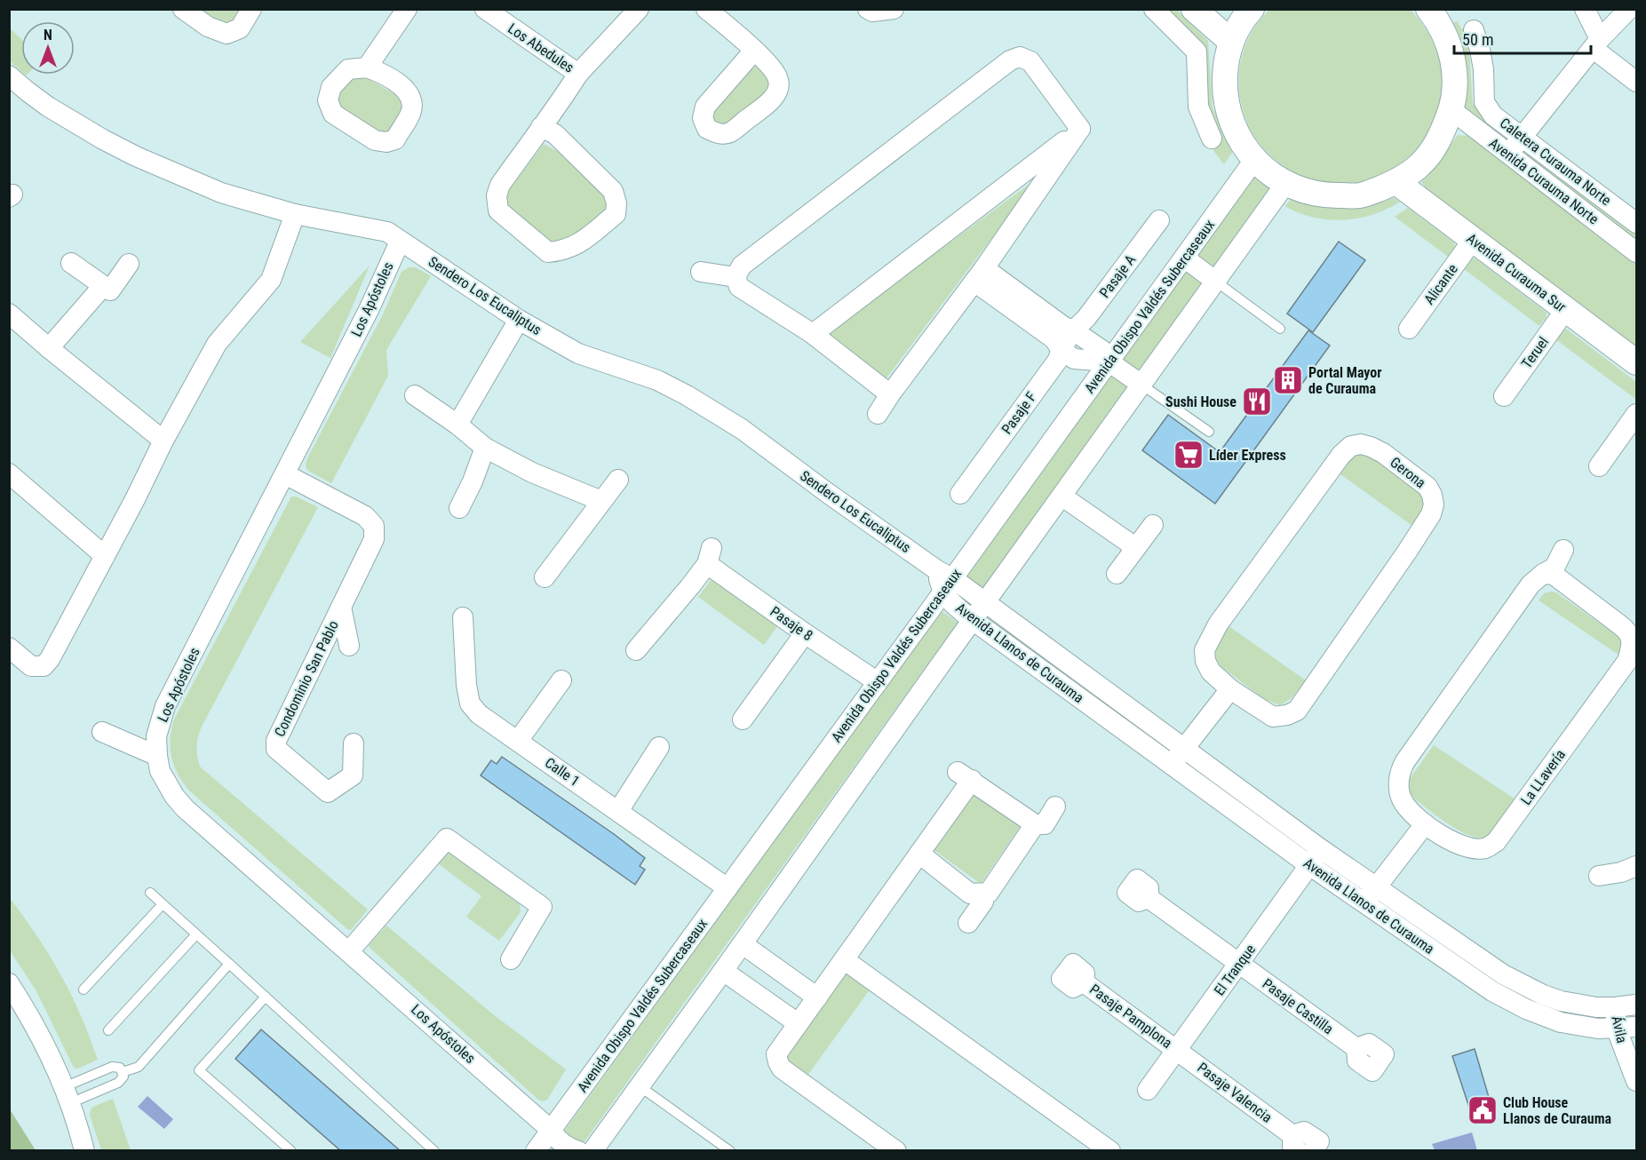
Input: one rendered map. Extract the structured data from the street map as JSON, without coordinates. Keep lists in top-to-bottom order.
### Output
{
  "streets": {
    "street": [
      "Los Abedules",
      "Caletera Curauma Norte",
      "Avenida Curauma Norte",
      "Avenida Curauma Sur",
      "Pasaje A",
      "Alicante",
      "Sendero Los Eucaliptus",
      "Los Apóstoles",
      "Avenida Obispo Valdés Subercaseaux",
      "Teruel",
      "Pasaje F",
      "Gerona",
      "Pasaje 8",
      "Avenida Llanos de Curauma",
      "Condominio San Pablo",
      "Calle 1",
      "La LLavería",
      "El Tranque",
      "Pasaje Castilla",
      "Pasaje Pamplona",
      "Ávila",
      "Pasaje Valencia"
    ]
  },
  "crossings": [
    ["Avenida Curauma Sur", "Alicante"],
    ["Avenida Curauma Sur", "Teruel"],
    ["Pasaje A", "Pasaje F"],
    ["Sendero Los Eucaliptus", "Los Apóstoles"],
    ["Sendero Los Eucaliptus", "Avenida Obispo Valdés Subercaseaux"],
    ["Sendero Los Eucaliptus", "Avenida Llanos de Curauma"],
    ["Los Apóstoles", "Avenida Obispo Valdés Subercaseaux"],
    ["Los Apóstoles", "Condominio San Pablo"],
    ["Avenida Obispo Valdés Subercaseaux", "Pasaje 8"],
    ["Avenida Obispo Valdés Subercaseaux", "Avenida Llanos de Curauma"],
    ["Avenida Obispo Valdés Subercaseaux", "Calle 1"],
    ["Avenida Llanos de Curauma", "El Tranque"],
    ["Avenida Llanos de Curauma", "Ávila"],
    ["El Tranque", "Pasaje Castilla"],
    ["El Tranque", "Pasaje Pamplona"],
    ["El Tranque", "Pasaje Valencia"],
    ["Pasaje Pamplona", "Pasaje Valencia"]
  ],
  "places": {
    "building": ["Portal Mayor de Curauma"],
    "restaurant": ["Sushi House"],
    "supermarket": ["Líder Express"],
    "public building": ["Club House Llanos de Curauma"]
  },
  "scale_bar": "50 m",
  "north": "top"
}
